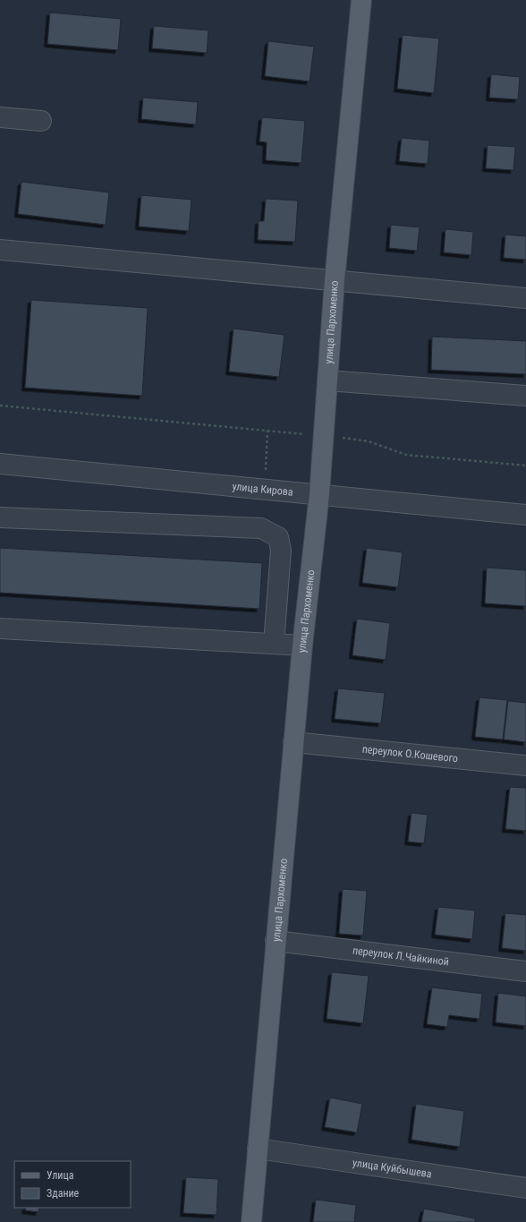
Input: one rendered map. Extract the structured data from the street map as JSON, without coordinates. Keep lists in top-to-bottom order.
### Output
{
  "streets": {
    "main road": ["улица Пархоменко"],
    "street": [
      "улица Кирова",
      "переулок О.Кошевого",
      "переулок Л.Чайкиной",
      "улица Куйбышева"
    ]
  },
  "crossings": [
    ["улица Пархоменко", "улица Кирова"],
    ["улица Пархоменко", "переулок О.Кошевого"],
    ["улица Пархоменко", "переулок Л.Чайкиной"],
    ["улица Пархоменко", "улица Куйбышева"]
  ],
  "legend": ["Улица", "Здание"]
}
